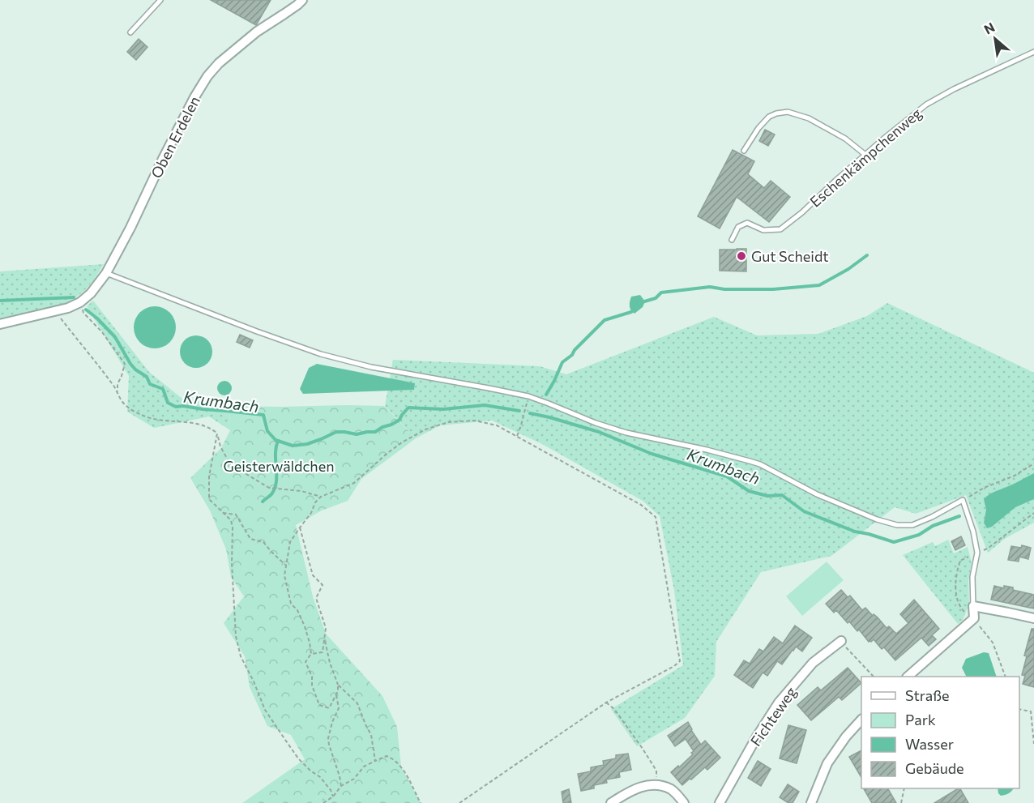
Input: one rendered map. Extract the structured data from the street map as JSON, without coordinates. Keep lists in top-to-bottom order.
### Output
{
  "streets": {
    "street": ["Oben Erdelen", "Fichteweg"],
    "lane": ["Eschenkämpchenweg"]
  },
  "water": ["Krumbach"],
  "parks": ["Geisterwäldchen"],
  "places": ["Gut Scheidt"],
  "legend": [
    "Straße",
    "Park",
    "Wasser",
    "Gebäude"
  ],
  "north": "top left"
}
